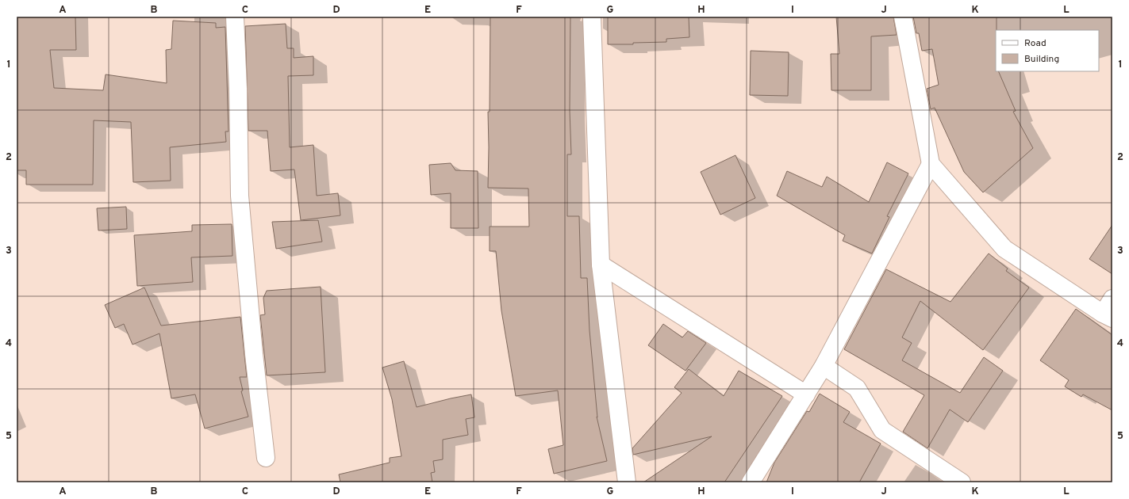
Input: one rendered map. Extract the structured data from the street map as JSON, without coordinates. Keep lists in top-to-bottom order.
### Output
{
  "legend": ["Road", "Building"],
  "grid": {
    "columns": [
      "A",
      "B",
      "C",
      "D",
      "E",
      "F",
      "G",
      "H",
      "I",
      "J",
      "K",
      "L"
    ],
    "rows": [
      "1",
      "2",
      "3",
      "4",
      "5"
    ]
  }
}
